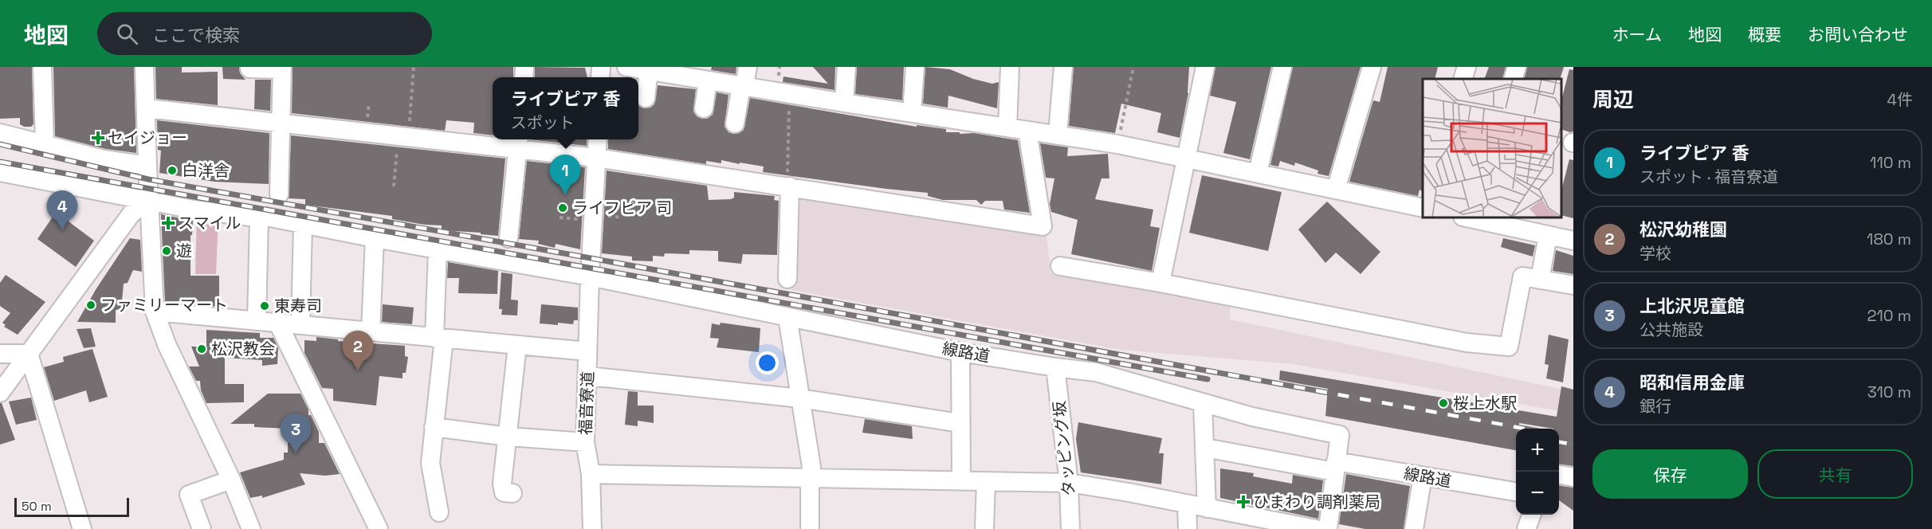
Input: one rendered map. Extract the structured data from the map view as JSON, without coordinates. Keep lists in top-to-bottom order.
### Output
{
  "streets": {
    "street": ["線路道", "福音寮道", "タッピング坂"]
  },
  "crossings": [
    ["線路道", "福音寮道"],
    ["線路道", "タッピング坂"]
  ],
  "places": {
    "health": ["セイジョー", "スマイル", "ひまわり調剤薬局"],
    "other": [
      "白洋舎",
      "ライフピア 司",
      "遊",
      "ファミリーマート",
      "東寿司",
      "松沢教会",
      "桜上水駅"
    ]
  },
  "scale_bar": "50 m",
  "page": {
    "header": "地図",
    "search": "ここで検索",
    "nav": [
      "ホーム",
      "地図",
      "概要",
      "お問い合わせ"
    ],
    "heading": ["周辺", "4件"],
    "popup": ["ライブピア 香", "スポット"],
    "list": [
      {
        "mark": "1",
        "name": "ライブピア 香",
        "note": "スポット · 福音寮道",
        "value": "110 m"
      },
      {
        "mark": "2",
        "name": "松沢幼稚園",
        "note": "学校",
        "value": "180 m"
      },
      {
        "mark": "3",
        "name": "上北沢児童館",
        "note": "公共施設",
        "value": "210 m"
      },
      {
        "mark": "4",
        "name": "昭和信用金庫",
        "note": "銀行",
        "value": "310 m"
      }
    ],
    "pins": [
      "1",
      "4",
      "2",
      "3"
    ],
    "map_buttons": ["+", "−"],
    "buttons": ["保存", "共有"],
    "scale": "50 m"
  }
}
